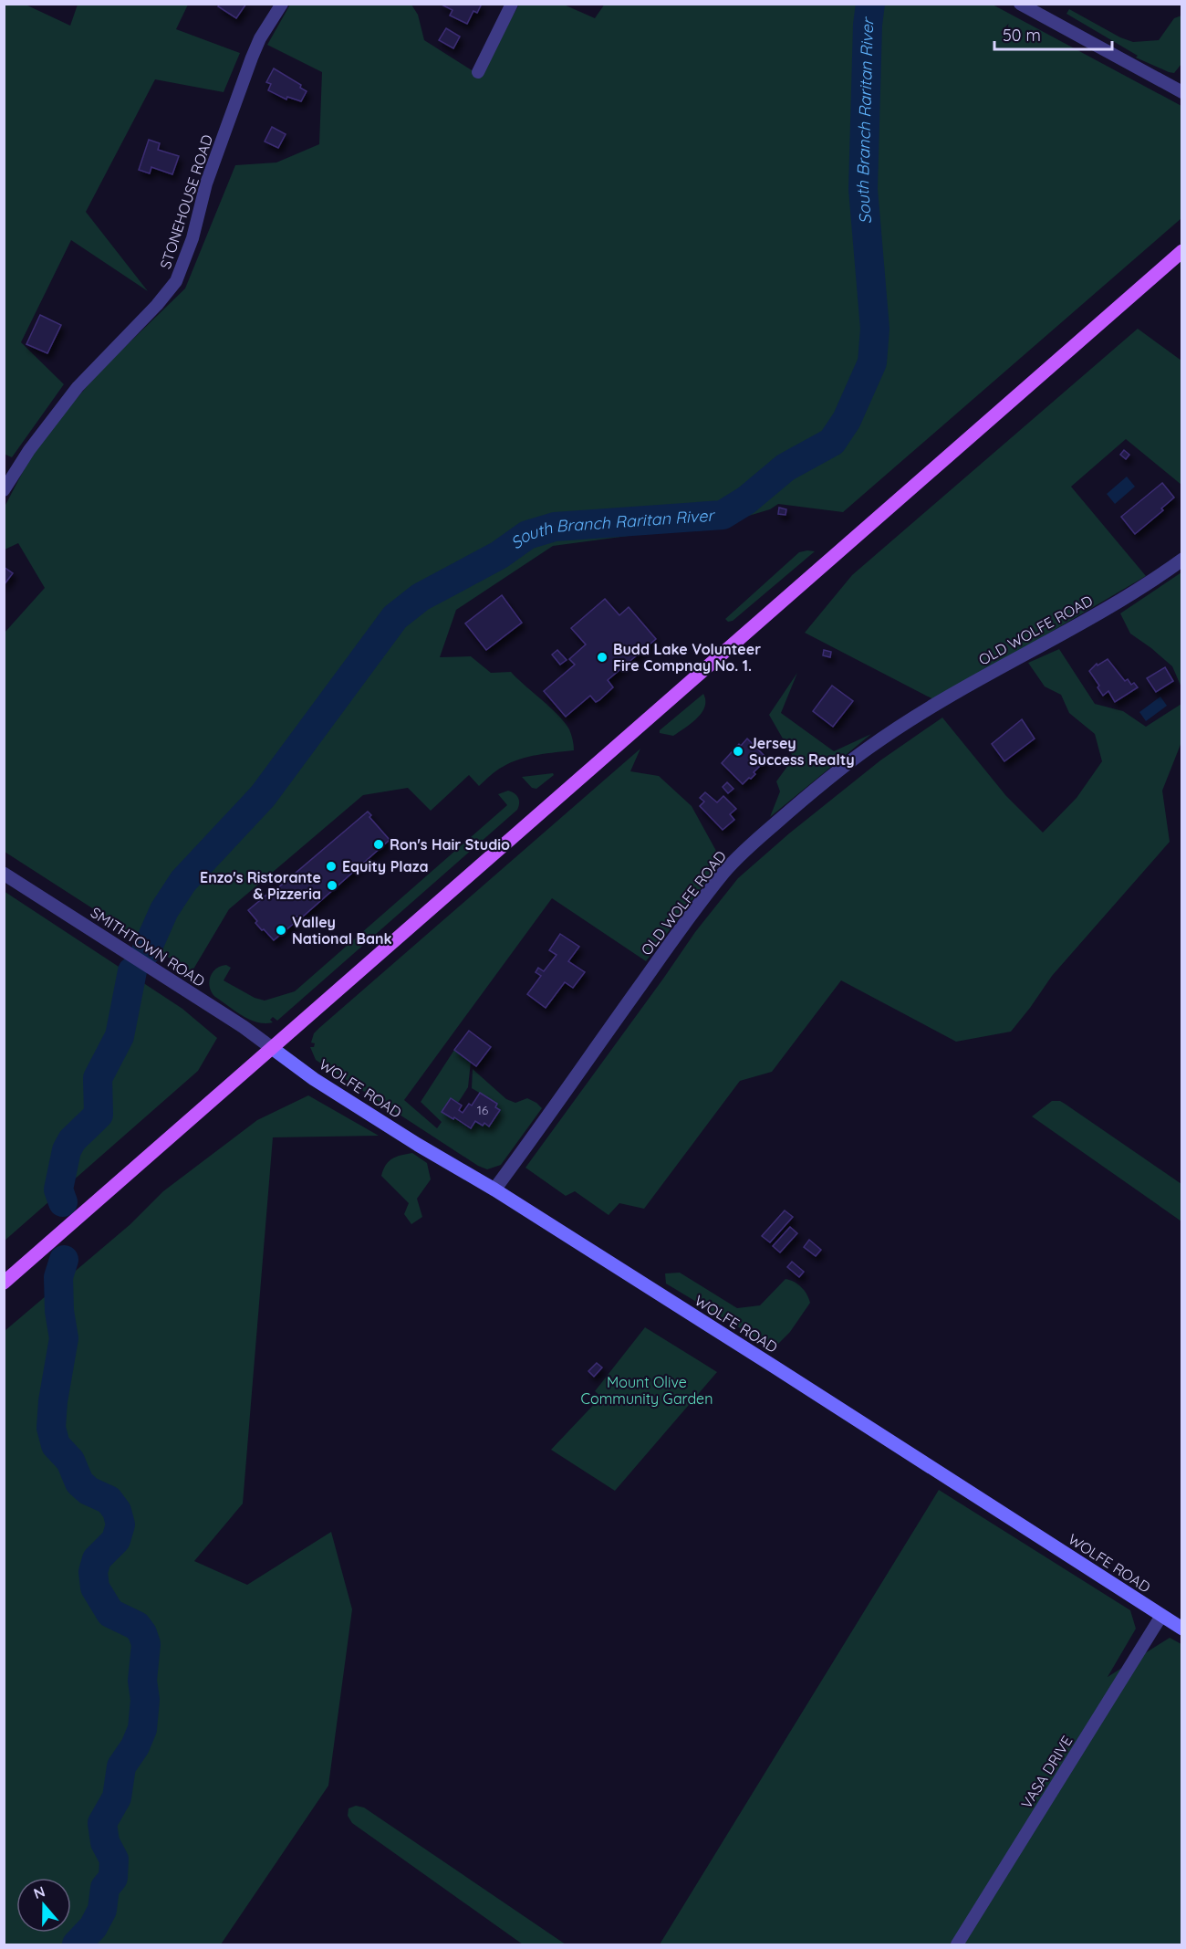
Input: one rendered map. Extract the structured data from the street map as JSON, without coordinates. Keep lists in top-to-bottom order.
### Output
{
  "streets": {
    "main road": ["WOLFE ROAD"],
    "street": [
      "STONEHOUSE ROAD",
      "OLD WOLFE ROAD",
      "SMITHTOWN ROAD",
      "VASA DRIVE"
    ]
  },
  "crossings": [
    ["OLD WOLFE ROAD", "WOLFE ROAD"],
    ["SMITHTOWN ROAD", "WOLFE ROAD"],
    ["WOLFE ROAD", "VASA DRIVE"]
  ],
  "water": ["South Branch Raritan River"],
  "parks": ["Mount Olive Community Garden"],
  "places": [
    "Budd Lake Volunteer Fire Compnay No. 1.",
    "Jersey Success Realty",
    "Ron's Hair Studio",
    "Equity Plaza",
    "Enzo's Ristorante & Pizzeria",
    "Valley National Bank"
  ],
  "house_numbers": ["16"],
  "scale_bar": "50 m",
  "north": "top"
}
